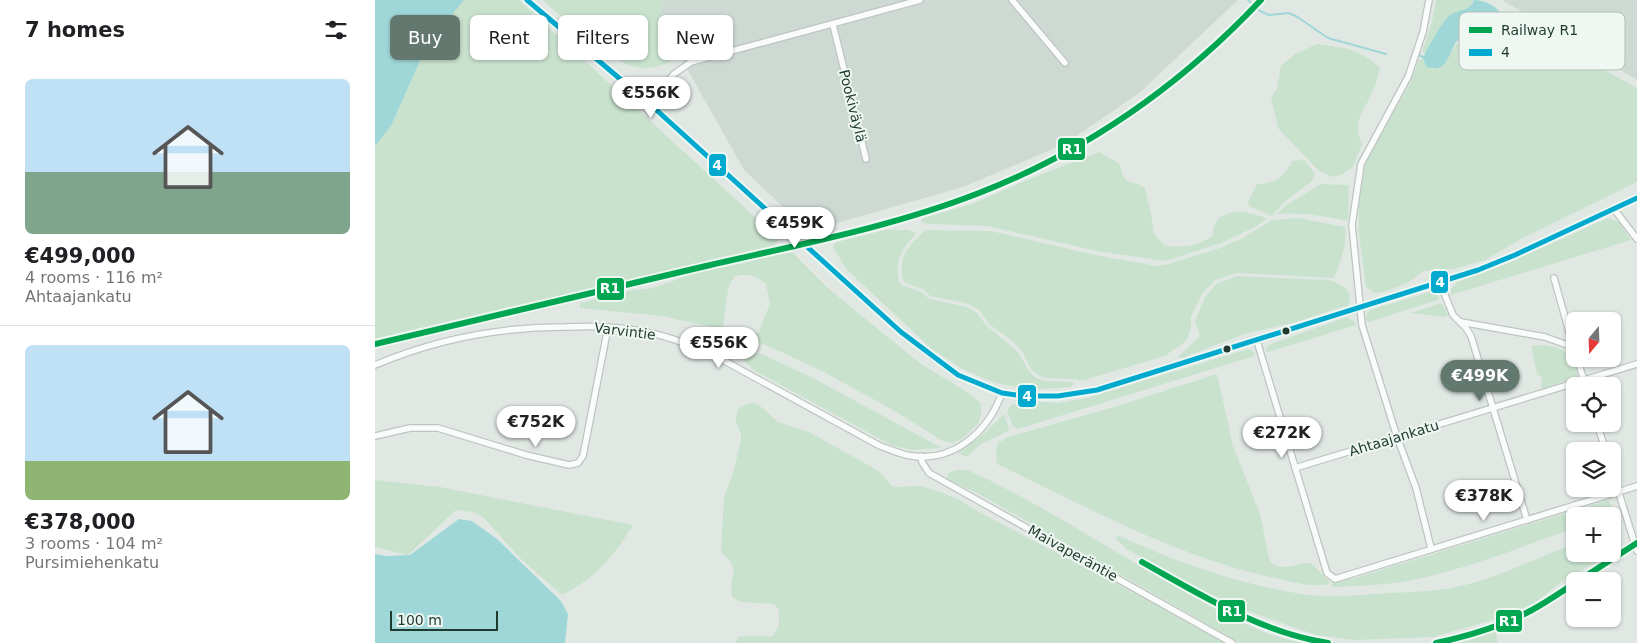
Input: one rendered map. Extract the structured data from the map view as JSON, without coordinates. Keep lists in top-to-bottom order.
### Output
{
  "streets": {
    "street": [
      "Pookiväylä",
      "Varvintie",
      "Ahtaajankatu",
      "Maivaperäntie"
    ]
  },
  "crossings": [
    ["Varvintie", "Maivaperäntie"]
  ],
  "lines": ["rail line R1", "transit line 4"],
  "legend": ["Railway R1", "4"],
  "scale_bar": "100 m",
  "north": "bottom",
  "page": {
    "heading": "7 homes",
    "chip": [
      "Buy",
      "Rent",
      "Filters",
      "New"
    ],
    "list": [
      {
        "name": "€499,000",
        "note": "4 rooms · 116 m² · Ahtaajankatu"
      },
      {
        "name": "€378,000",
        "note": "3 rooms · 104 m² · Pursimiehenkatu"
      }
    ],
    "price": [
      "€556K",
      "€459K",
      "€556K",
      "€499K",
      "€752K",
      "€272K",
      "€378K"
    ],
    "map_buttons": ["+", "−"],
    "scale": "100 m"
  }
}
